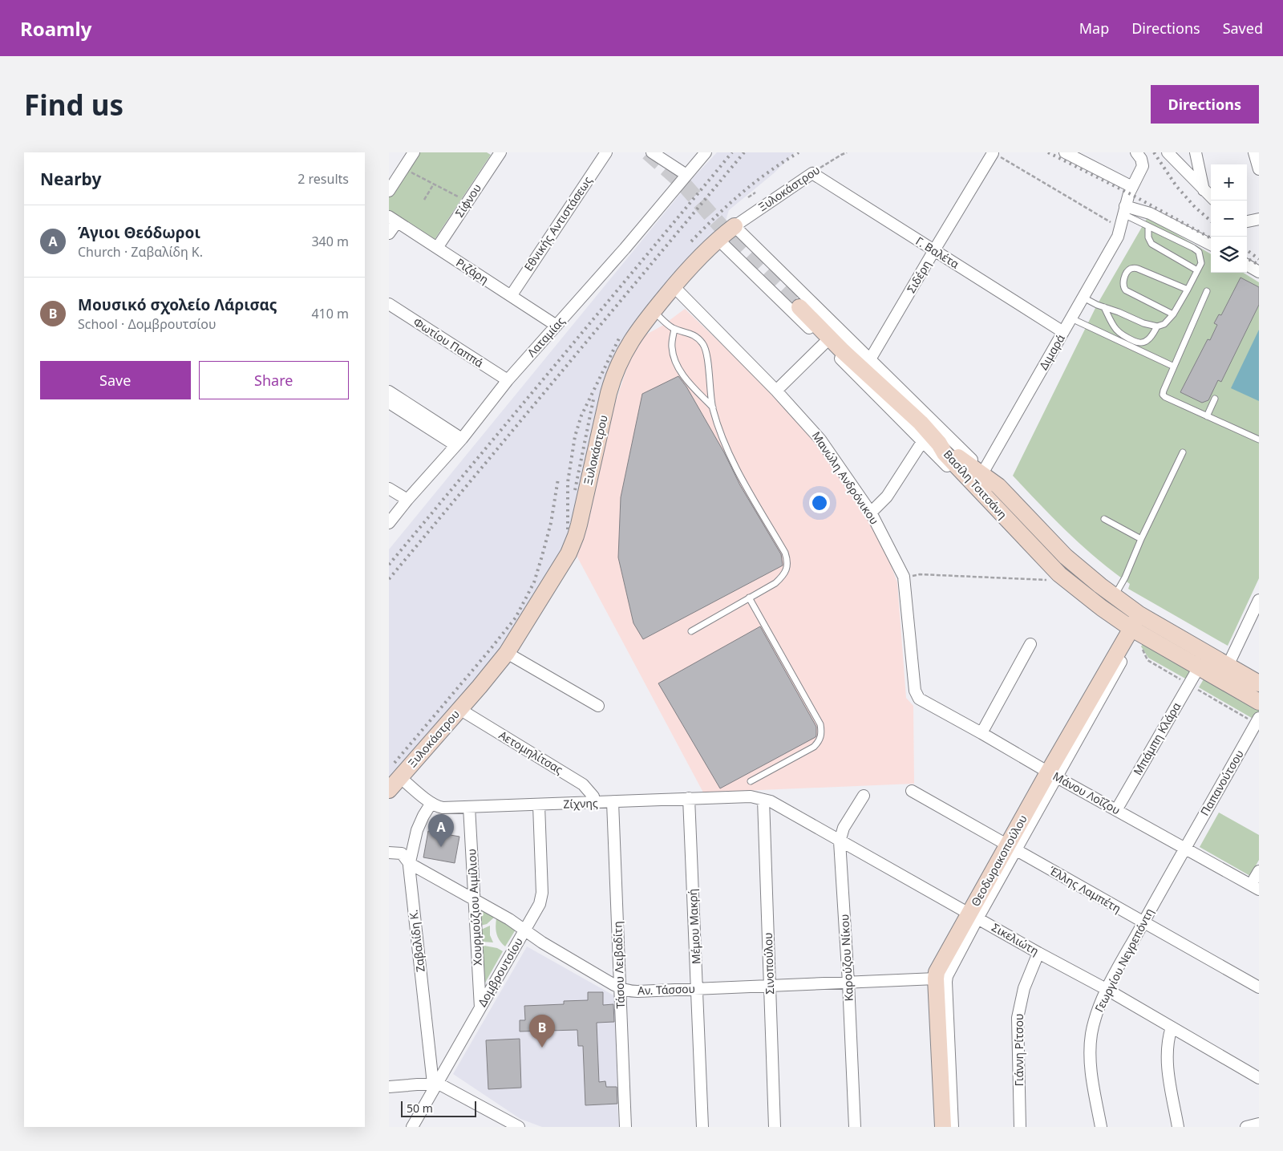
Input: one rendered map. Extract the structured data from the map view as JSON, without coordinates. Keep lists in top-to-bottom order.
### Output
{
  "streets": {
    "street": [
      "Ξυλοκάστρου",
      "Σίφνου",
      "Εθνικής Αντιστάσεως",
      "Γ. Βαλέτα",
      "Ριζάρη",
      "Σιδέρη",
      "Λαταμίας",
      "Φωτίου Παππά",
      "Διμαρά",
      "Μανώλη Ανδρόνικου",
      "Βασίλη Τσιτσάνη",
      "Μπάμπη Κλάρα",
      "Αετομηλίτσας",
      "Παπανούτσου",
      "Μάνου Λοΐζου",
      "Ζίχνης",
      "Θεοδωρακοπούλου",
      "Έλλης Λαμπέτη",
      "Χουρμούζιου Αιμίλιου",
      "Μέμου Μακρή",
      "Σικελιώτη",
      "Ζαβαλίδη Κ.",
      "Καρούζου Νίκου",
      "Γεωργίου Νεγρεπόντη",
      "Σινοπούλου",
      "Τάσου Λειβαδίτη",
      "Δομβρουτσίου",
      "Αν. Τάσσου",
      "Γιάννη Ρίτσου"
    ]
  },
  "crossings": [
    ["Ξυλοκάστρου", "Γ. Βαλέτα"],
    ["Ξυλοκάστρου", "Μανώλη Ανδρόνικου"],
    ["Ξυλοκάστρου", "Βασίλη Τσιτσάνη"],
    ["Ξυλοκάστρου", "Αετομηλίτσας"],
    ["Ξυλοκάστρου", "Ζίχνης"],
    ["Σίφνου", "Ριζάρη"],
    ["Εθνικής Αντιστάσεως", "Ριζάρη"],
    ["Γ. Βαλέτα", "Σιδέρη"],
    ["Γ. Βαλέτα", "Διμαρά"],
    ["Ριζάρη", "Λαταμίας"],
    ["Σιδέρη", "Βασίλη Τσιτσάνη"],
    ["Λαταμίας", "Φωτίου Παππά"],
    ["Διμαρά", "Βασίλη Τσιτσάνη"],
    ["Μανώλη Ανδρόνικου", "Μάνου Λοΐζου"],
    ["Βασίλη Τσιτσάνη", "Μπάμπη Κλάρα"],
    ["Βασίλη Τσιτσάνη", "Θεοδωρακοπούλου"],
    ["Μπάμπη Κλάρα", "Μάνου Λοΐζου"],
    ["Αετομηλίτσας", "Ζίχνης"],
    ["Παπανούτσου", "Μάνου Λοΐζου"],
    ["Παπανούτσου", "Γεωργίου Νεγρεπόντη"],
    ["Μάνου Λοΐζου", "Θεοδωρακοπούλου"],
    ["Μάνου Λοΐζου", "Γεωργίου Νεγρεπόντη"],
    ["Ζίχνης", "Χουρμούζιου Αιμίλιου"],
    ["Ζίχνης", "Μέμου Μακρή"],
    ["Ζίχνης", "Σικελιώτη"],
    ["Ζίχνης", "Ζαβαλίδη Κ."],
    ["Ζίχνης", "Σινοπούλου"],
    ["Ζίχνης", "Τάσου Λειβαδίτη"],
    ["Ζίχνης", "Δομβρουτσίου"],
    ["Θεοδωρακοπούλου", "Έλλης Λαμπέτη"],
    ["Θεοδωρακοπούλου", "Σικελιώτη"],
    ["Θεοδωρακοπούλου", "Αν. Τάσσου"],
    ["Έλλης Λαμπέτη", "Γεωργίου Νεγρεπόντη"],
    ["Χουρμούζιου Αιμίλιου", "Δομβρουτσίου"],
    ["Χουρμούζιου Αιμίλιου", "Αν. Τάσσου"],
    ["Μέμου Μακρή", "Αν. Τάσσου"],
    ["Σικελιώτη", "Καρούζου Νίκου"],
    ["Σικελιώτη", "Γεωργίου Νεγρεπόντη"],
    ["Σικελιώτη", "Σινοπούλου"],
    ["Σικελιώτη", "Γιάννη Ρίτσου"],
    ["Ζαβαλίδη Κ.", "Δομβρουτσίου"],
    ["Ζαβαλίδη Κ.", "Αν. Τάσσου"],
    ["Καρούζου Νίκου", "Αν. Τάσσου"],
    ["Σινοπούλου", "Αν. Τάσσου"],
    ["Τάσου Λειβαδίτη", "Αν. Τάσσου"],
    ["Δομβρουτσίου", "Αν. Τάσσου"]
  ],
  "scale_bar": "50 m",
  "page": {
    "header": "Roamly",
    "nav": ["Map", "Directions", "Saved"],
    "buttons": [
      "Directions",
      ["Save", "Share"]
    ],
    "title": "Find us",
    "heading": ["Nearby", "2 results"],
    "map_buttons": ["+", "−"],
    "list": [
      {
        "mark": "A",
        "name": "Άγιοι Θεόδωροι",
        "note": "Church · Ζαβαλίδη Κ.",
        "value": "340 m"
      },
      {
        "mark": "B",
        "name": "Μουσικό σχολείο Λάρισας",
        "note": "School · Δομβρουτσίου",
        "value": "410 m"
      }
    ],
    "pins": ["A", "B"],
    "scale": "50 m"
  }
}
